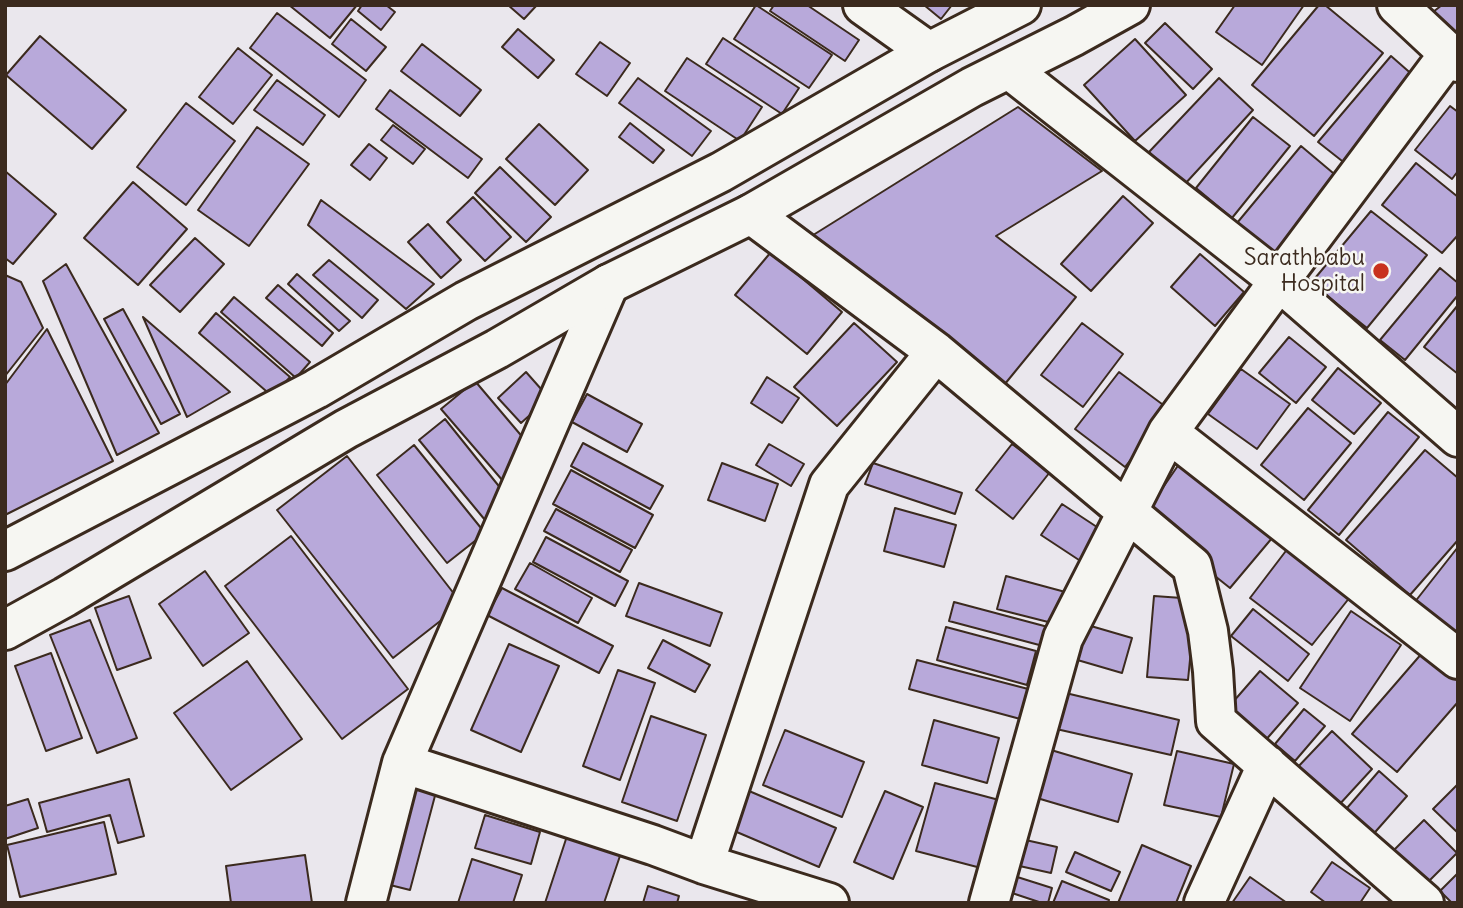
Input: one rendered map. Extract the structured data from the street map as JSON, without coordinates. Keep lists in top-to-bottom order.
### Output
{
  "places": ["Sarathbabu Hospital"]
}
